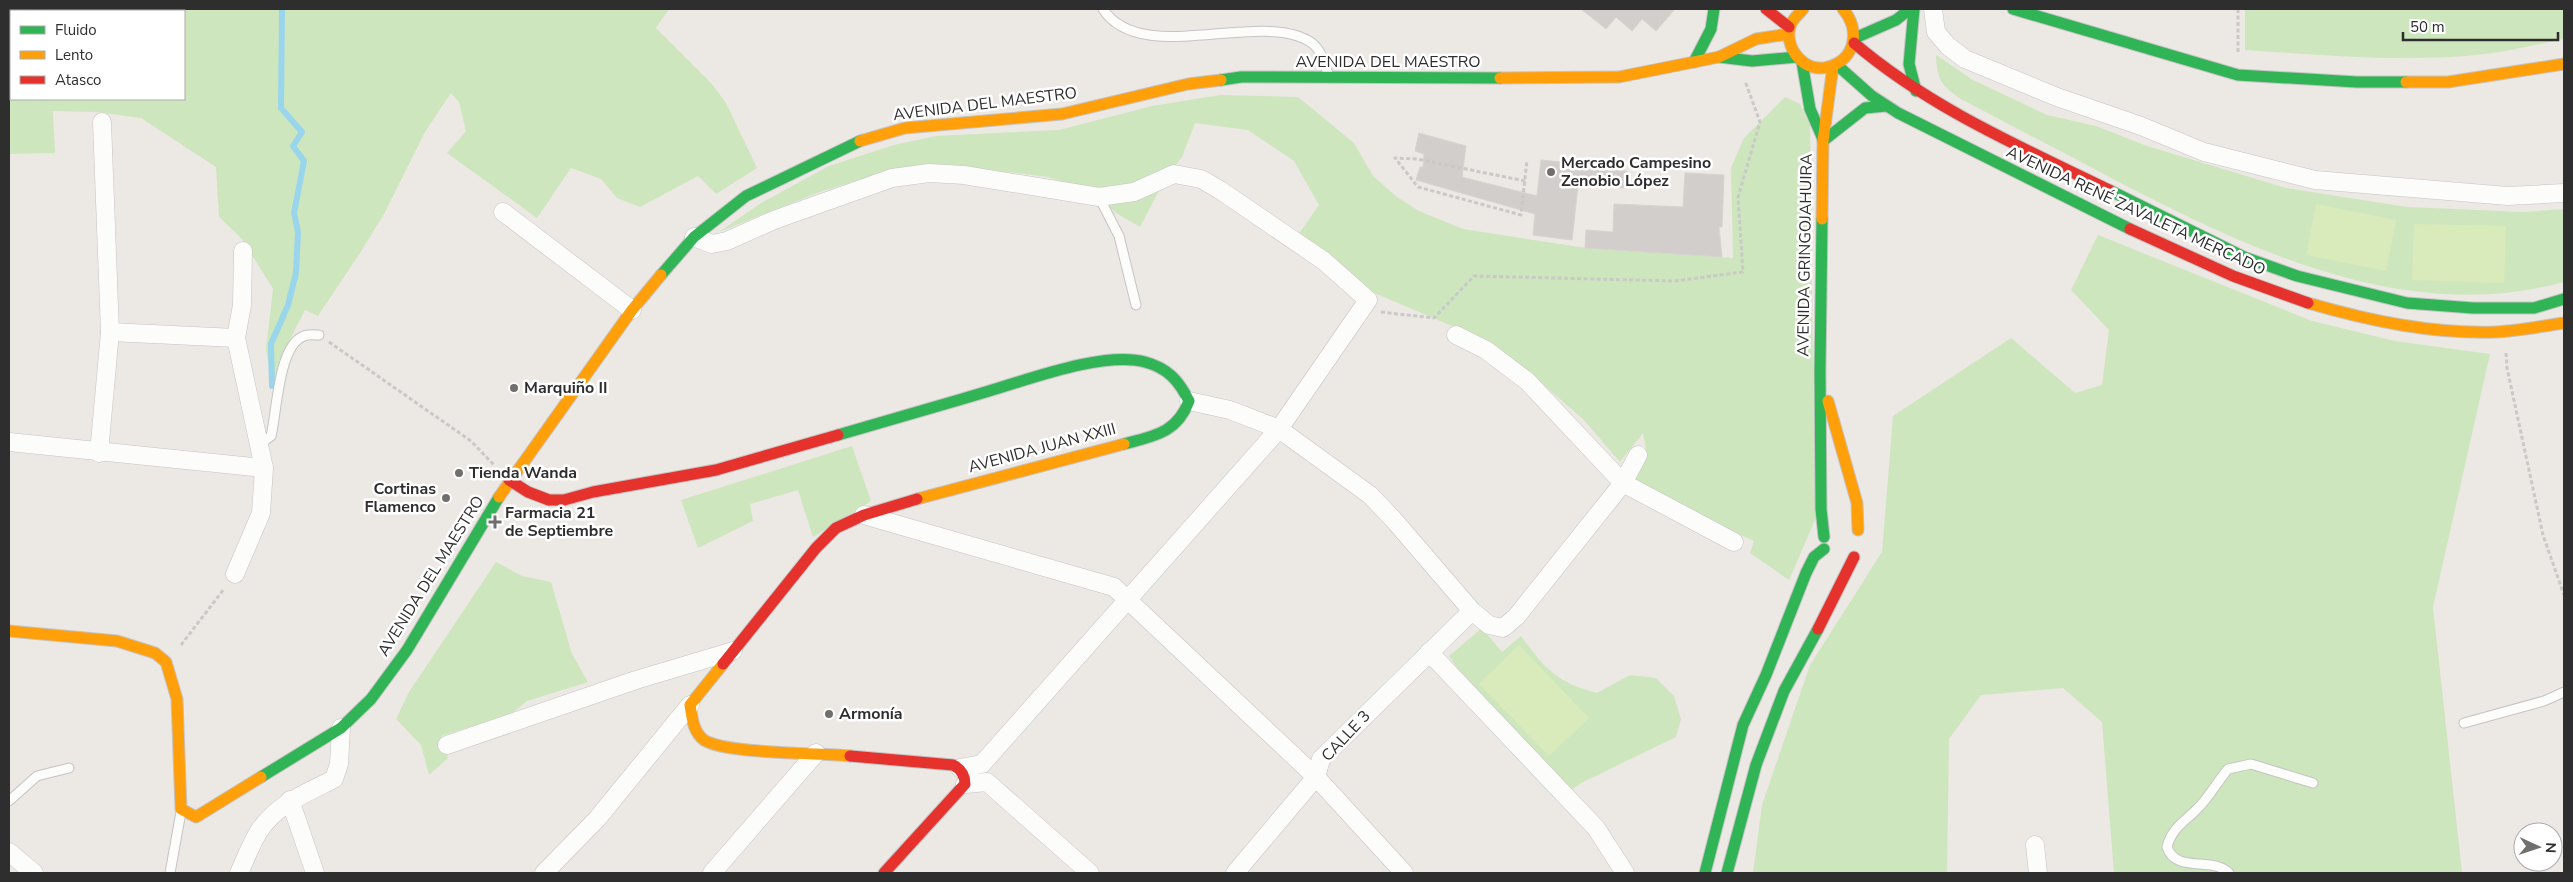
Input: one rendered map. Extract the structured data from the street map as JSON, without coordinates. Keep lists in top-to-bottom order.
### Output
{
  "streets": {
    "main road": [
      "AVENIDA DEL MAESTRO",
      "AVENIDA RENÉ ZAVALETA MERCADO",
      "AVENIDA GRINGOJAHUIRA",
      "AVENIDA JUAN XXIII"
    ],
    "street": ["CALLE 3"]
  },
  "crossings": [
    ["AVENIDA DEL MAESTRO", "AVENIDA RENÉ ZAVALETA MERCADO"],
    ["AVENIDA DEL MAESTRO", "AVENIDA GRINGOJAHUIRA"],
    ["AVENIDA RENÉ ZAVALETA MERCADO", "AVENIDA GRINGOJAHUIRA"]
  ],
  "places": {
    "other": [
      "Mercado Campesino Zenobio López",
      "Marquiño II",
      "Tienda Wanda",
      "Cortinas Flamenco",
      "Armonía"
    ],
    "health": ["Farmacia 21 de Septiembre"]
  },
  "legend": ["Fluido", "Lento", "Atasco"],
  "scale_bar": "50 m",
  "north": "right"
}
